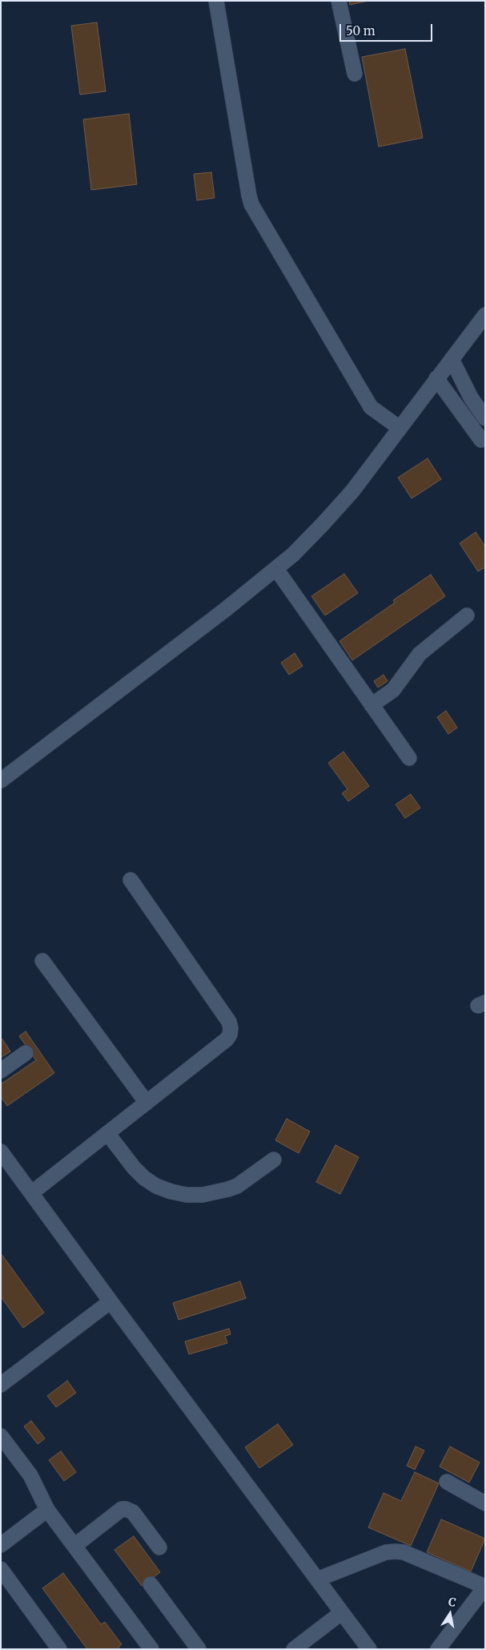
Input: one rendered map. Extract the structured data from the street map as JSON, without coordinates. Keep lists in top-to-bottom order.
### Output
{
  "scale_bar": "50 m",
  "north": "top"
}
